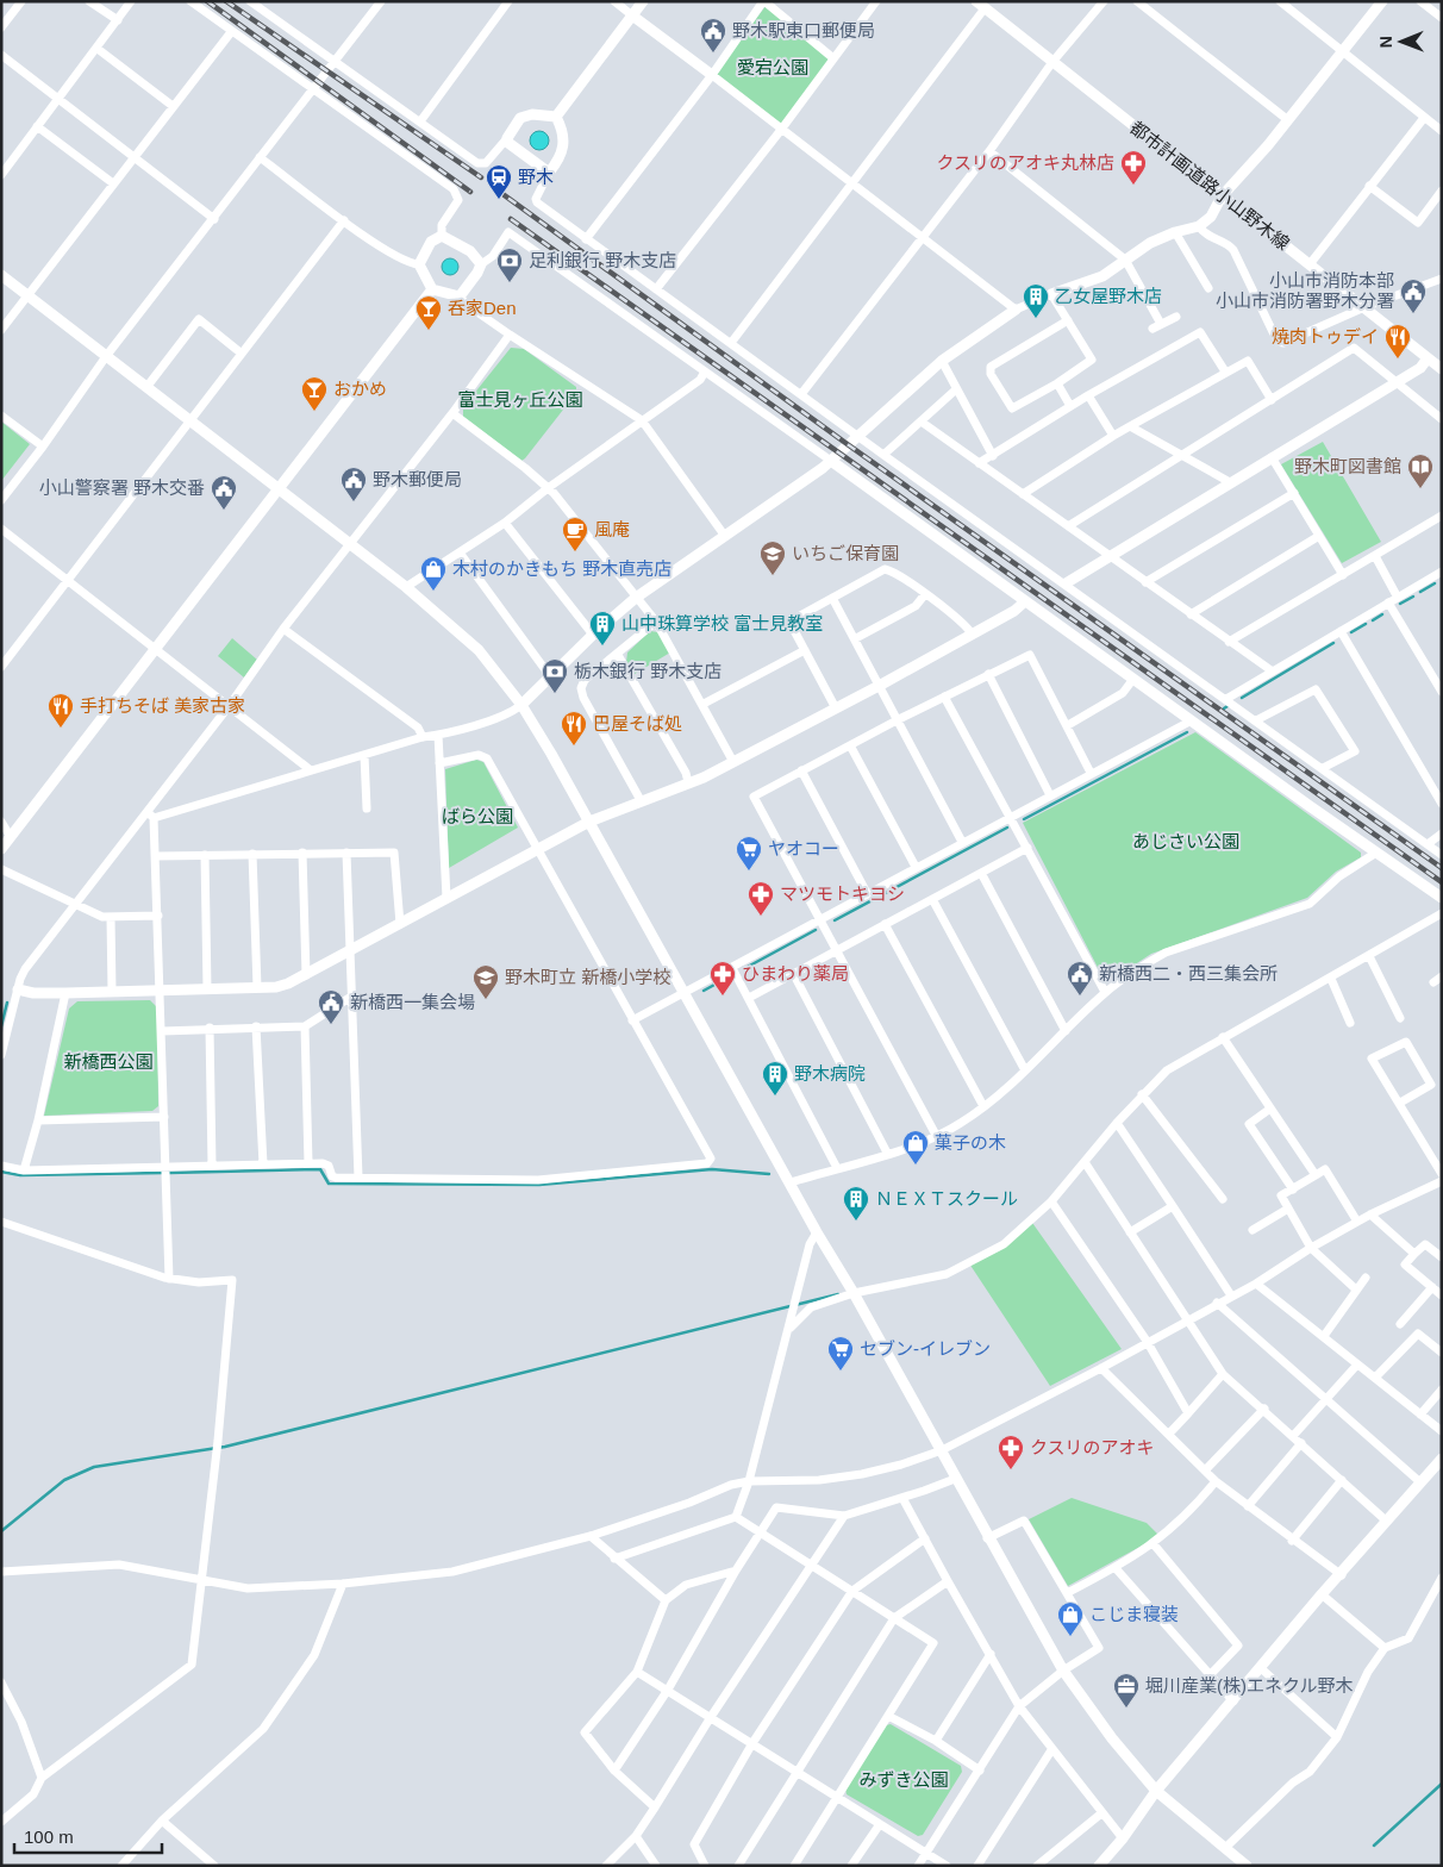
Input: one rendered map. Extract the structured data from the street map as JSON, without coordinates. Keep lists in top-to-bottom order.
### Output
{
  "streets": {
    "street": ["都市計画道路小山野木線"]
  },
  "parks": [
    "愛宕公園",
    "富士見ヶ丘公園",
    "ばら公園",
    "あじさい公園",
    "新橋西公園",
    "みずき公園"
  ],
  "places": {
    "public building": [
      "野木駅東口郵便局",
      "小山市消防本部 小山市消防署野木分署",
      "野木郵便局",
      "小山警察署 野木交番",
      "新橋西二・西三集会所",
      "新橋西一集会場"
    ],
    "pharmacy": [
      "クスリのアオキ丸林店",
      "マツモトキヨシ",
      "ひまわり薬局",
      "クスリのアオキ"
    ],
    "station": ["野木"],
    "bank": ["足利銀行 野木支店", "栃木銀行 野木支店"],
    "building": [
      "乙女屋野木店",
      "山中珠算学校 富士見教室",
      "野木病院",
      "ＮＥＸＴスクール"
    ],
    "bar": ["呑家Den", "おかめ"],
    "restaurant": ["焼肉トゥデイ", "手打ちそば 美家古家", "巴屋そば処"],
    "library": ["野木町図書館"],
    "cafe": ["風庵"],
    "school or university": ["いちご保育園", "野木町立 新橋小学校"],
    "shop": ["木村のかきもち 野木直売店", "菓子の木", "こじま寝装"],
    "supermarket": ["ヤオコー", "セブン-イレブン"],
    "office": ["堀川産業(株)エネクル野木"]
  },
  "scale_bar": "100 m",
  "north": "left"
}
